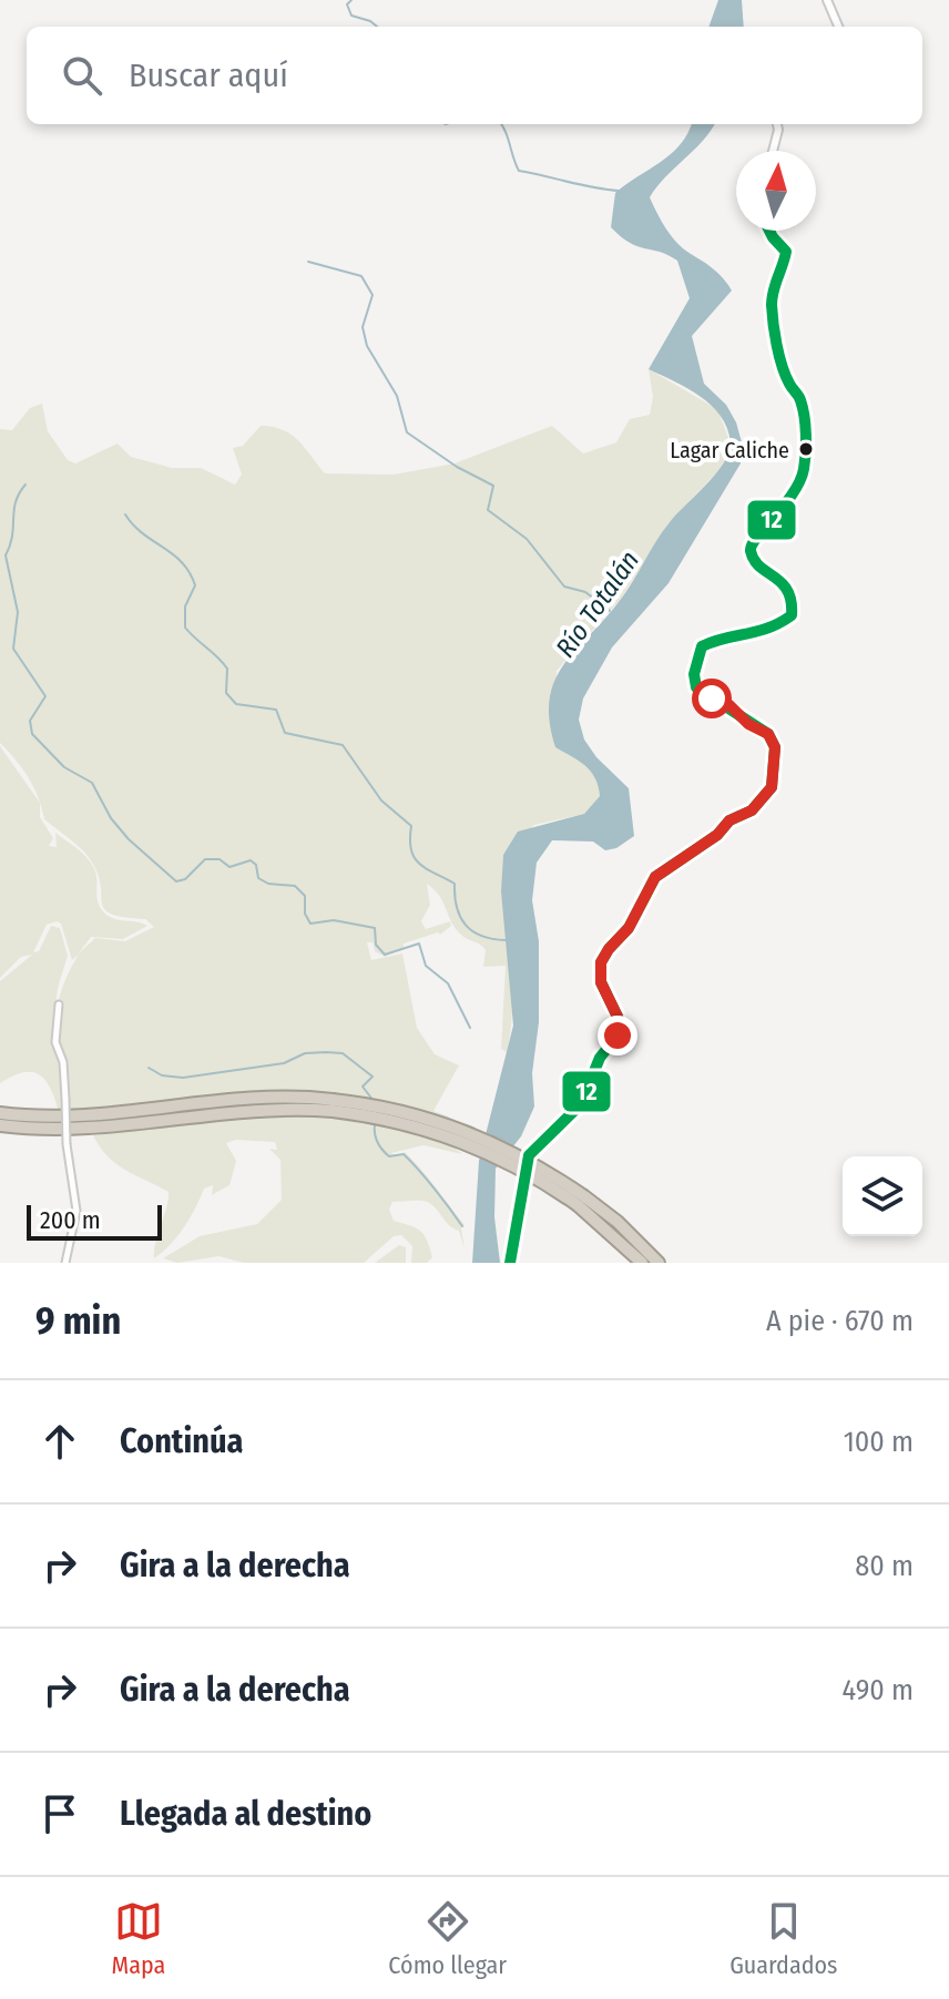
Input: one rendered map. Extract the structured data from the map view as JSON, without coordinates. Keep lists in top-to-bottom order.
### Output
{
  "water": ["Río Totalán"],
  "places": ["Lagar Caliche"],
  "lines": ["transit line 12"],
  "scale_bar": "200 m",
  "north": "top",
  "page": {
    "search": "Buscar aquí",
    "scale": "200 m",
    "heading": ["9 min", "A pie · 670 m"],
    "list": [
      ["Continúa", "100 m"],
      ["Gira a la derecha", "80 m"],
      ["Gira a la derecha", "490 m"],
      "Llegada al destino"
    ],
    "nav": ["Mapa", "Cómo llegar", "Guardados"]
  }
}
